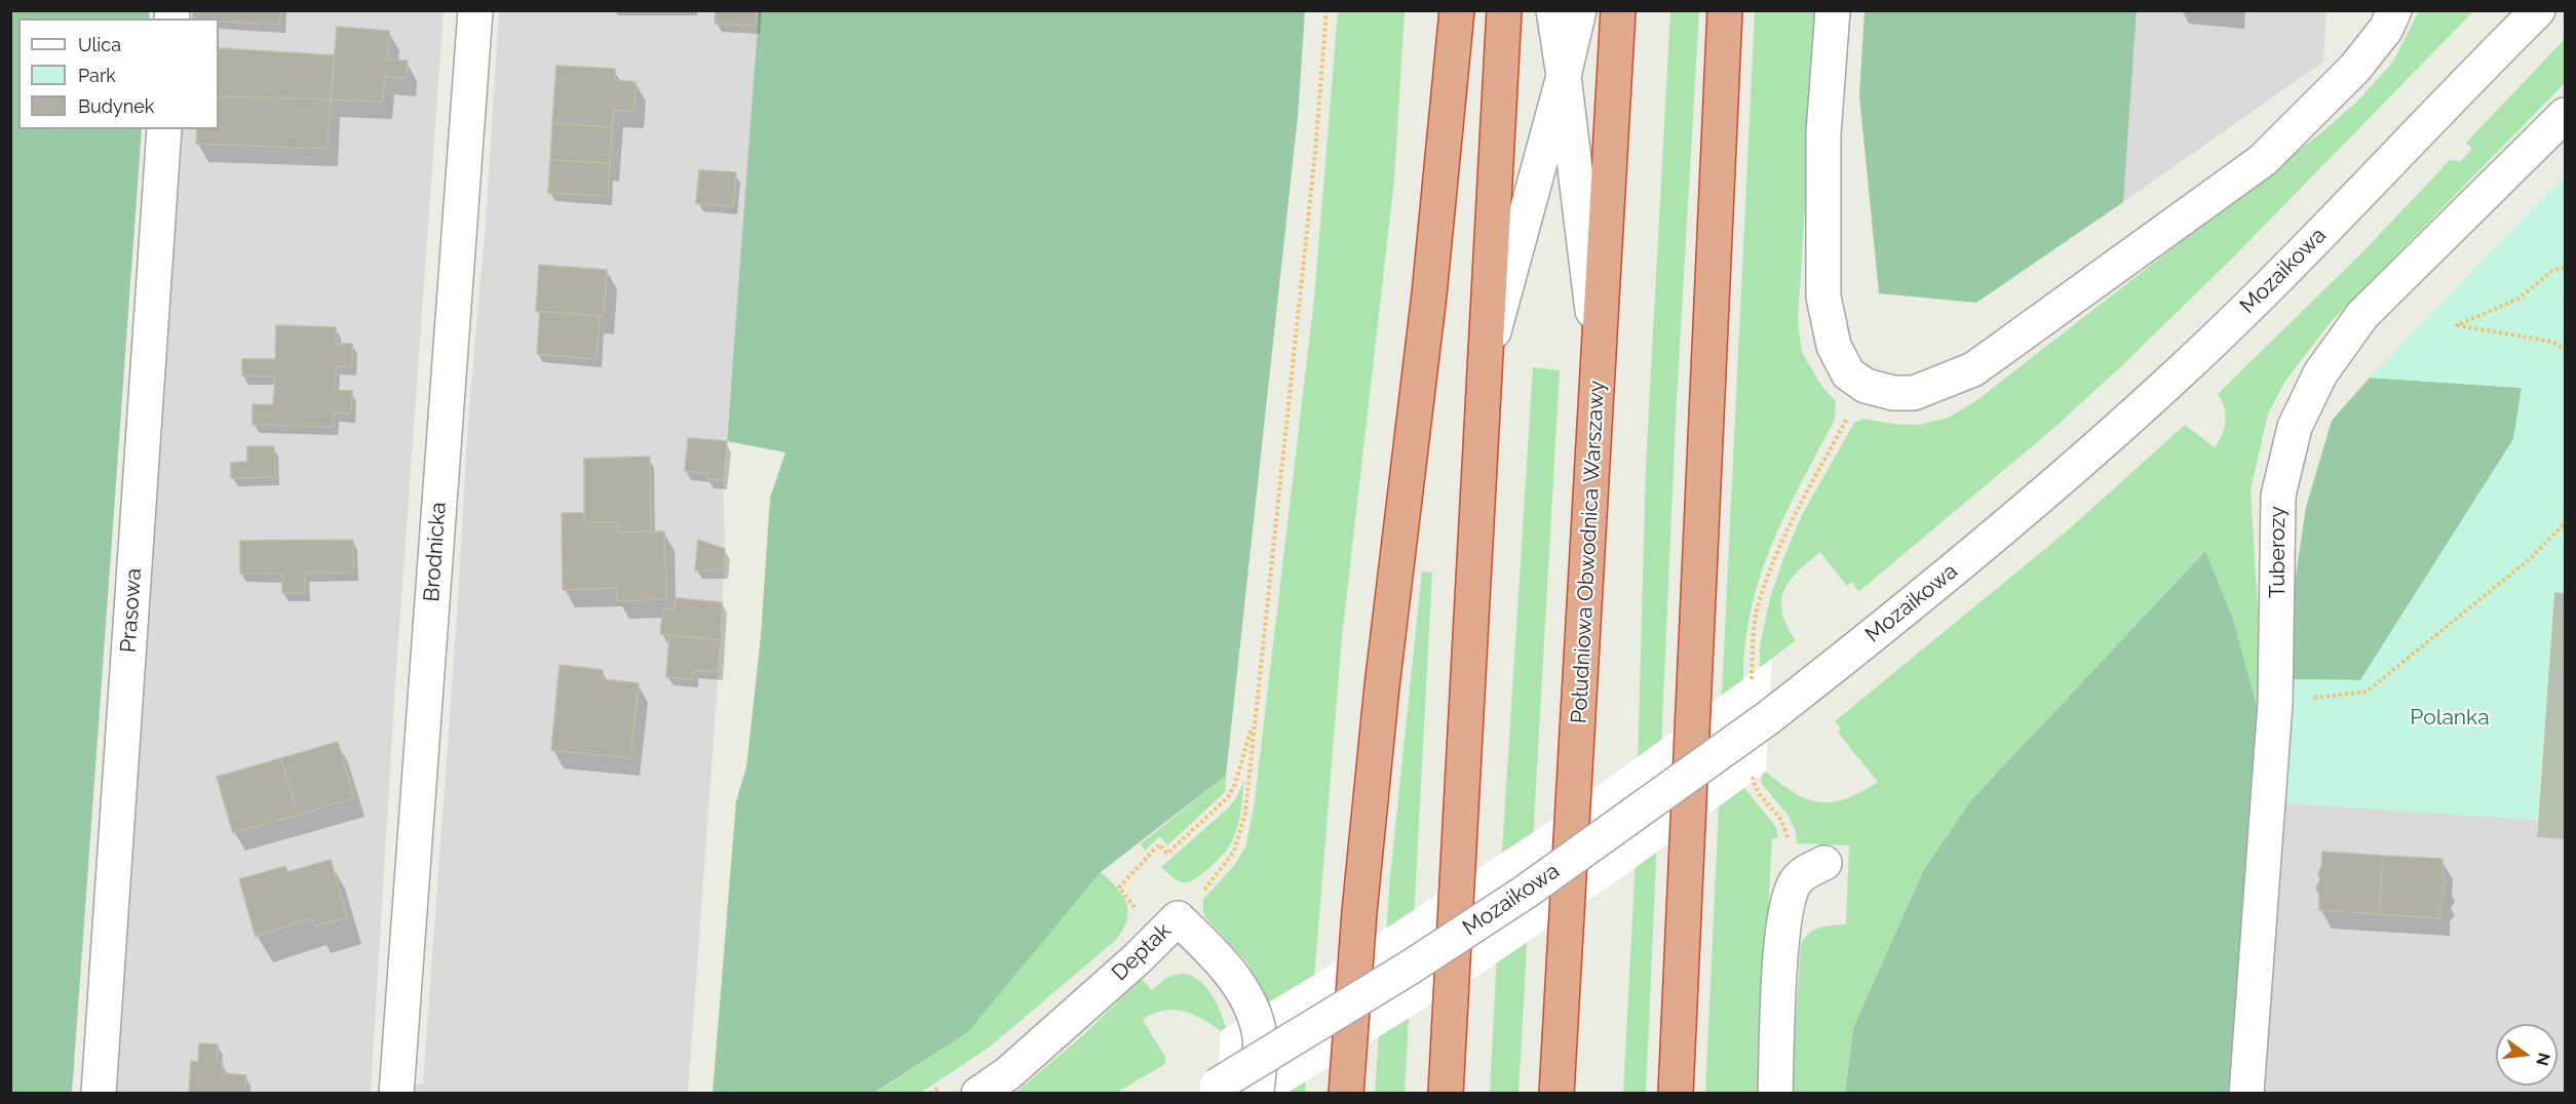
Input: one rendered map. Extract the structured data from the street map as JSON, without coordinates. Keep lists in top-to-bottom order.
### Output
{
  "streets": {
    "highway": ["Południowa Obwodnica Warszawy"],
    "street": [
      "Mozaikowa",
      "Brodnicka",
      "Tuberozy",
      "Prasowa",
      "Deptak"
    ]
  },
  "parks": ["Polanka"],
  "legend": ["Ulica", "Park", "Budynek"],
  "north": "right"
}
